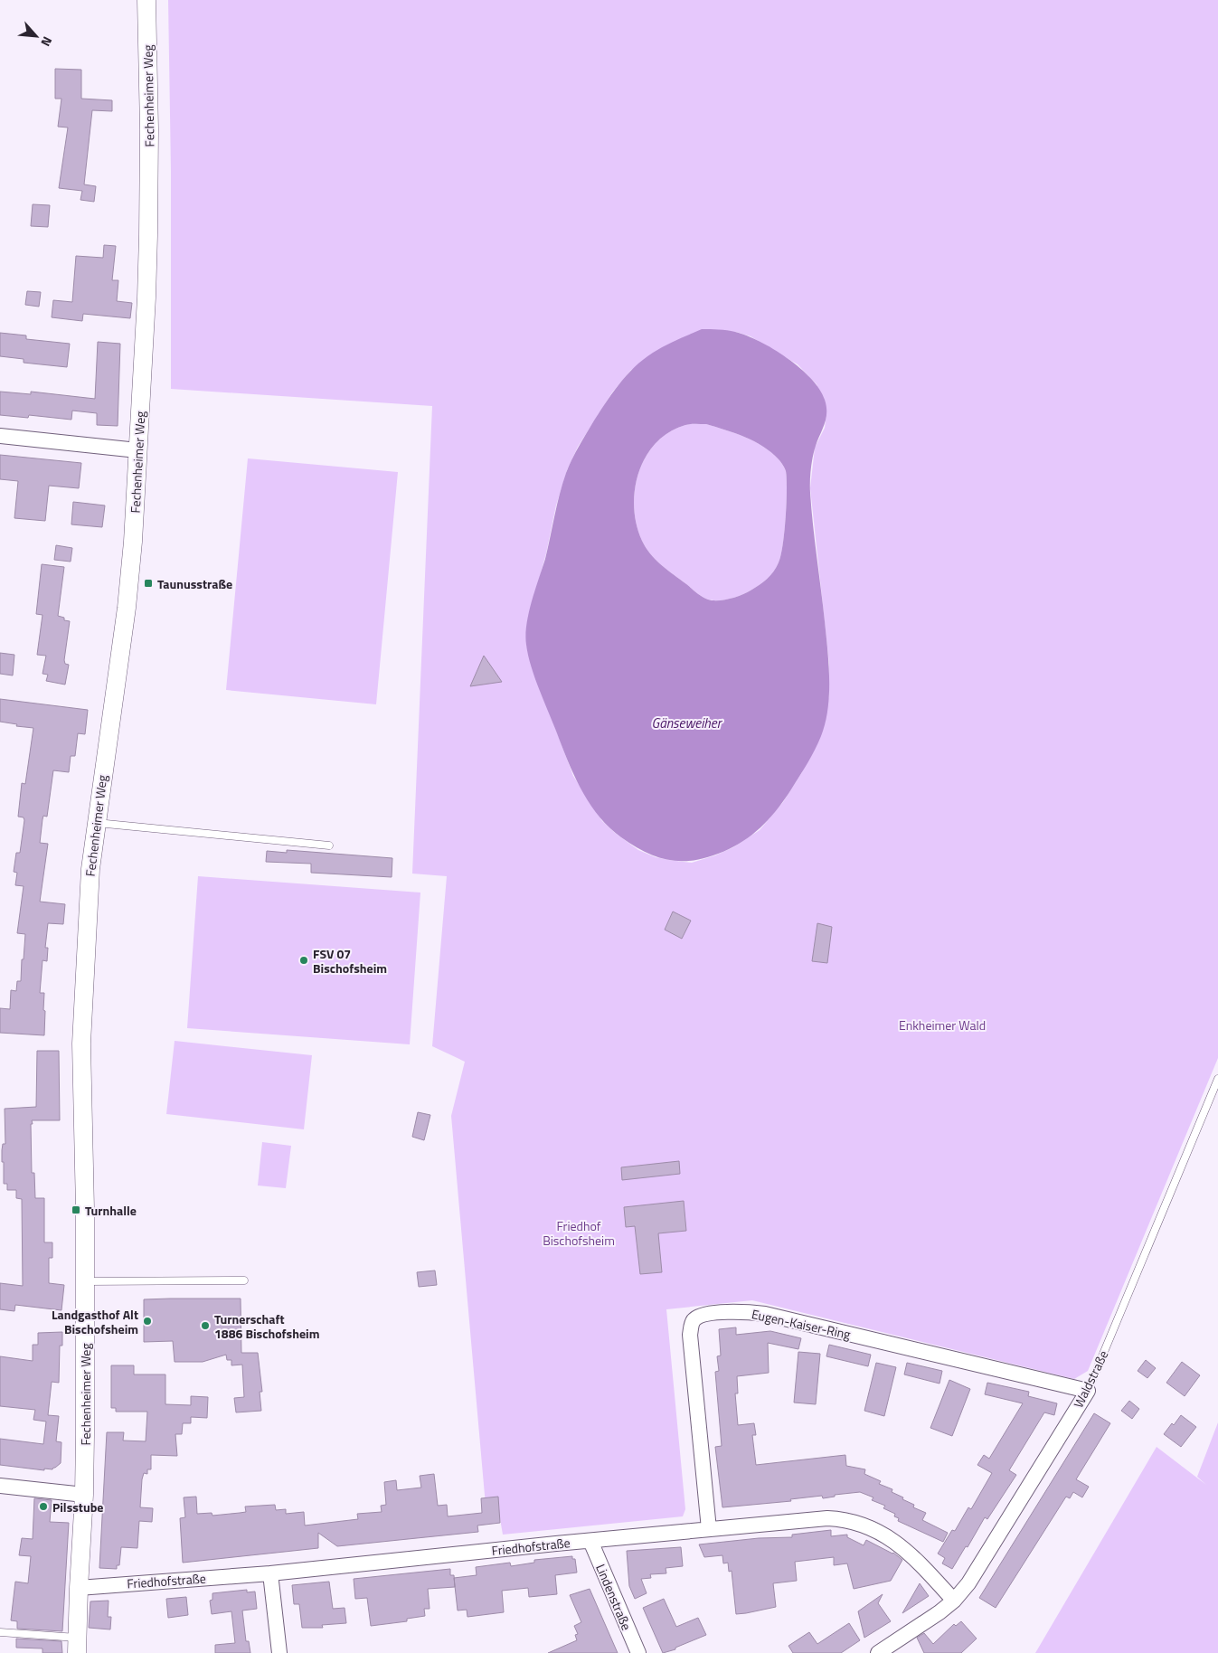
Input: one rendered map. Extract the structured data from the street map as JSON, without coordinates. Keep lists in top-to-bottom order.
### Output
{
  "streets": {
    "street": [
      "Fechenheimer Weg",
      "Eugen-Kaiser-Ring",
      "Waldstraße",
      "Friedhofstraße",
      "Lindenstraße"
    ]
  },
  "crossings": [
    ["Fechenheimer Weg", "Friedhofstraße"],
    ["Eugen-Kaiser-Ring", "Waldstraße"],
    ["Eugen-Kaiser-Ring", "Friedhofstraße"],
    ["Waldstraße", "Friedhofstraße"],
    ["Friedhofstraße", "Lindenstraße"]
  ],
  "water": ["Gänseweiher"],
  "parks": ["Enkheimer Wald", "Friedhof Bischofsheim"],
  "places": {
    "transit": ["Taunusstraße", "Turnhalle"],
    "other": [
      "FSV 07 Bischofsheim",
      "Landgasthof Alt Bischofsheim",
      "Turnerschaft 1886 Bischofsheim",
      "Pilsstube"
    ]
  },
  "north": "bottom right"
}
